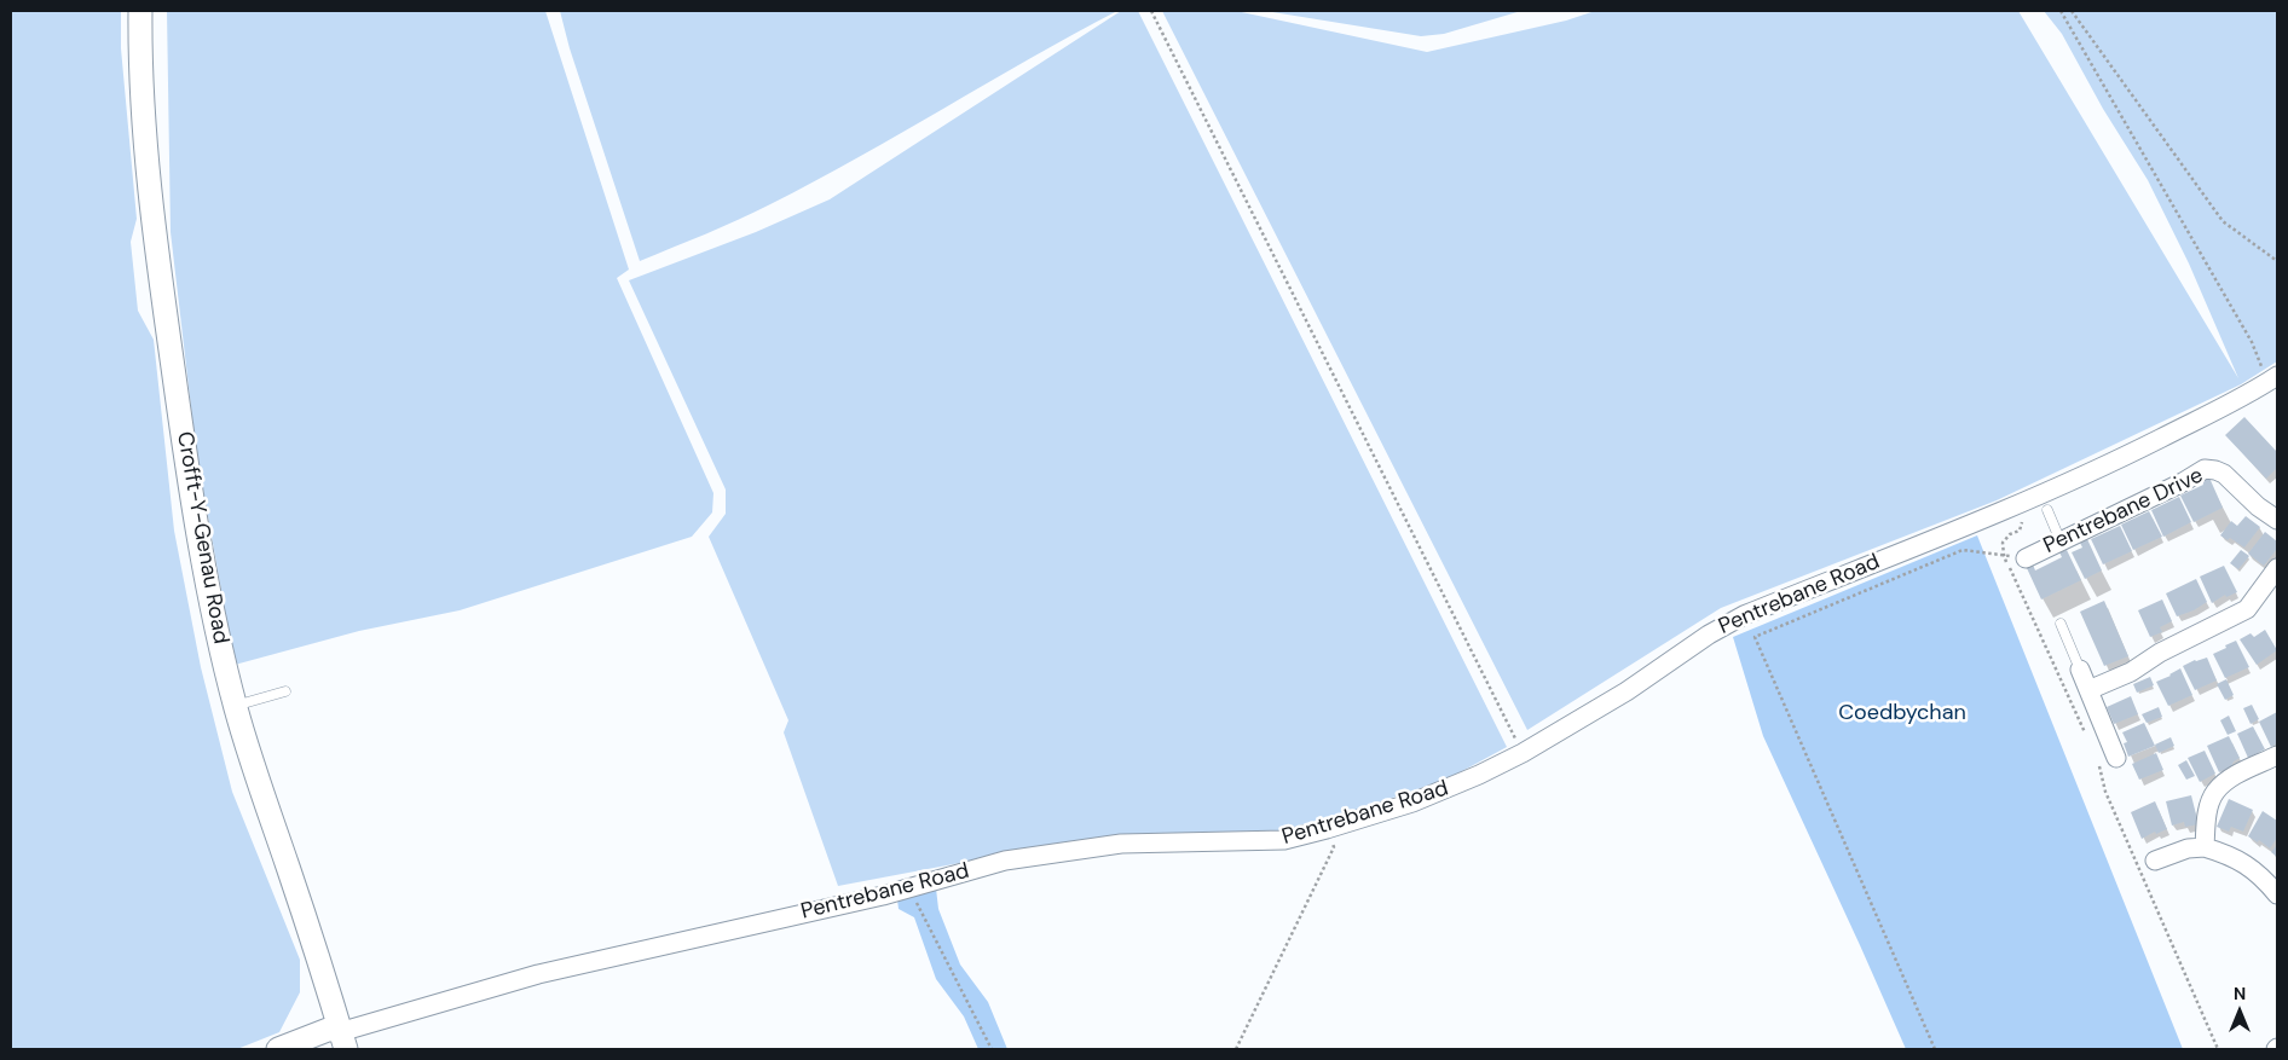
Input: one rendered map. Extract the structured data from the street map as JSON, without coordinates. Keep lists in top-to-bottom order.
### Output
{
  "streets": {
    "street": ["Pentrebane Drive", "Crofft-Y-Genau Road", "Pentrebane Road"]
  },
  "crossings": [
    ["Crofft-Y-Genau Road", "Pentrebane Road"]
  ],
  "parks": ["Coedbychan"],
  "north": "top"
}
